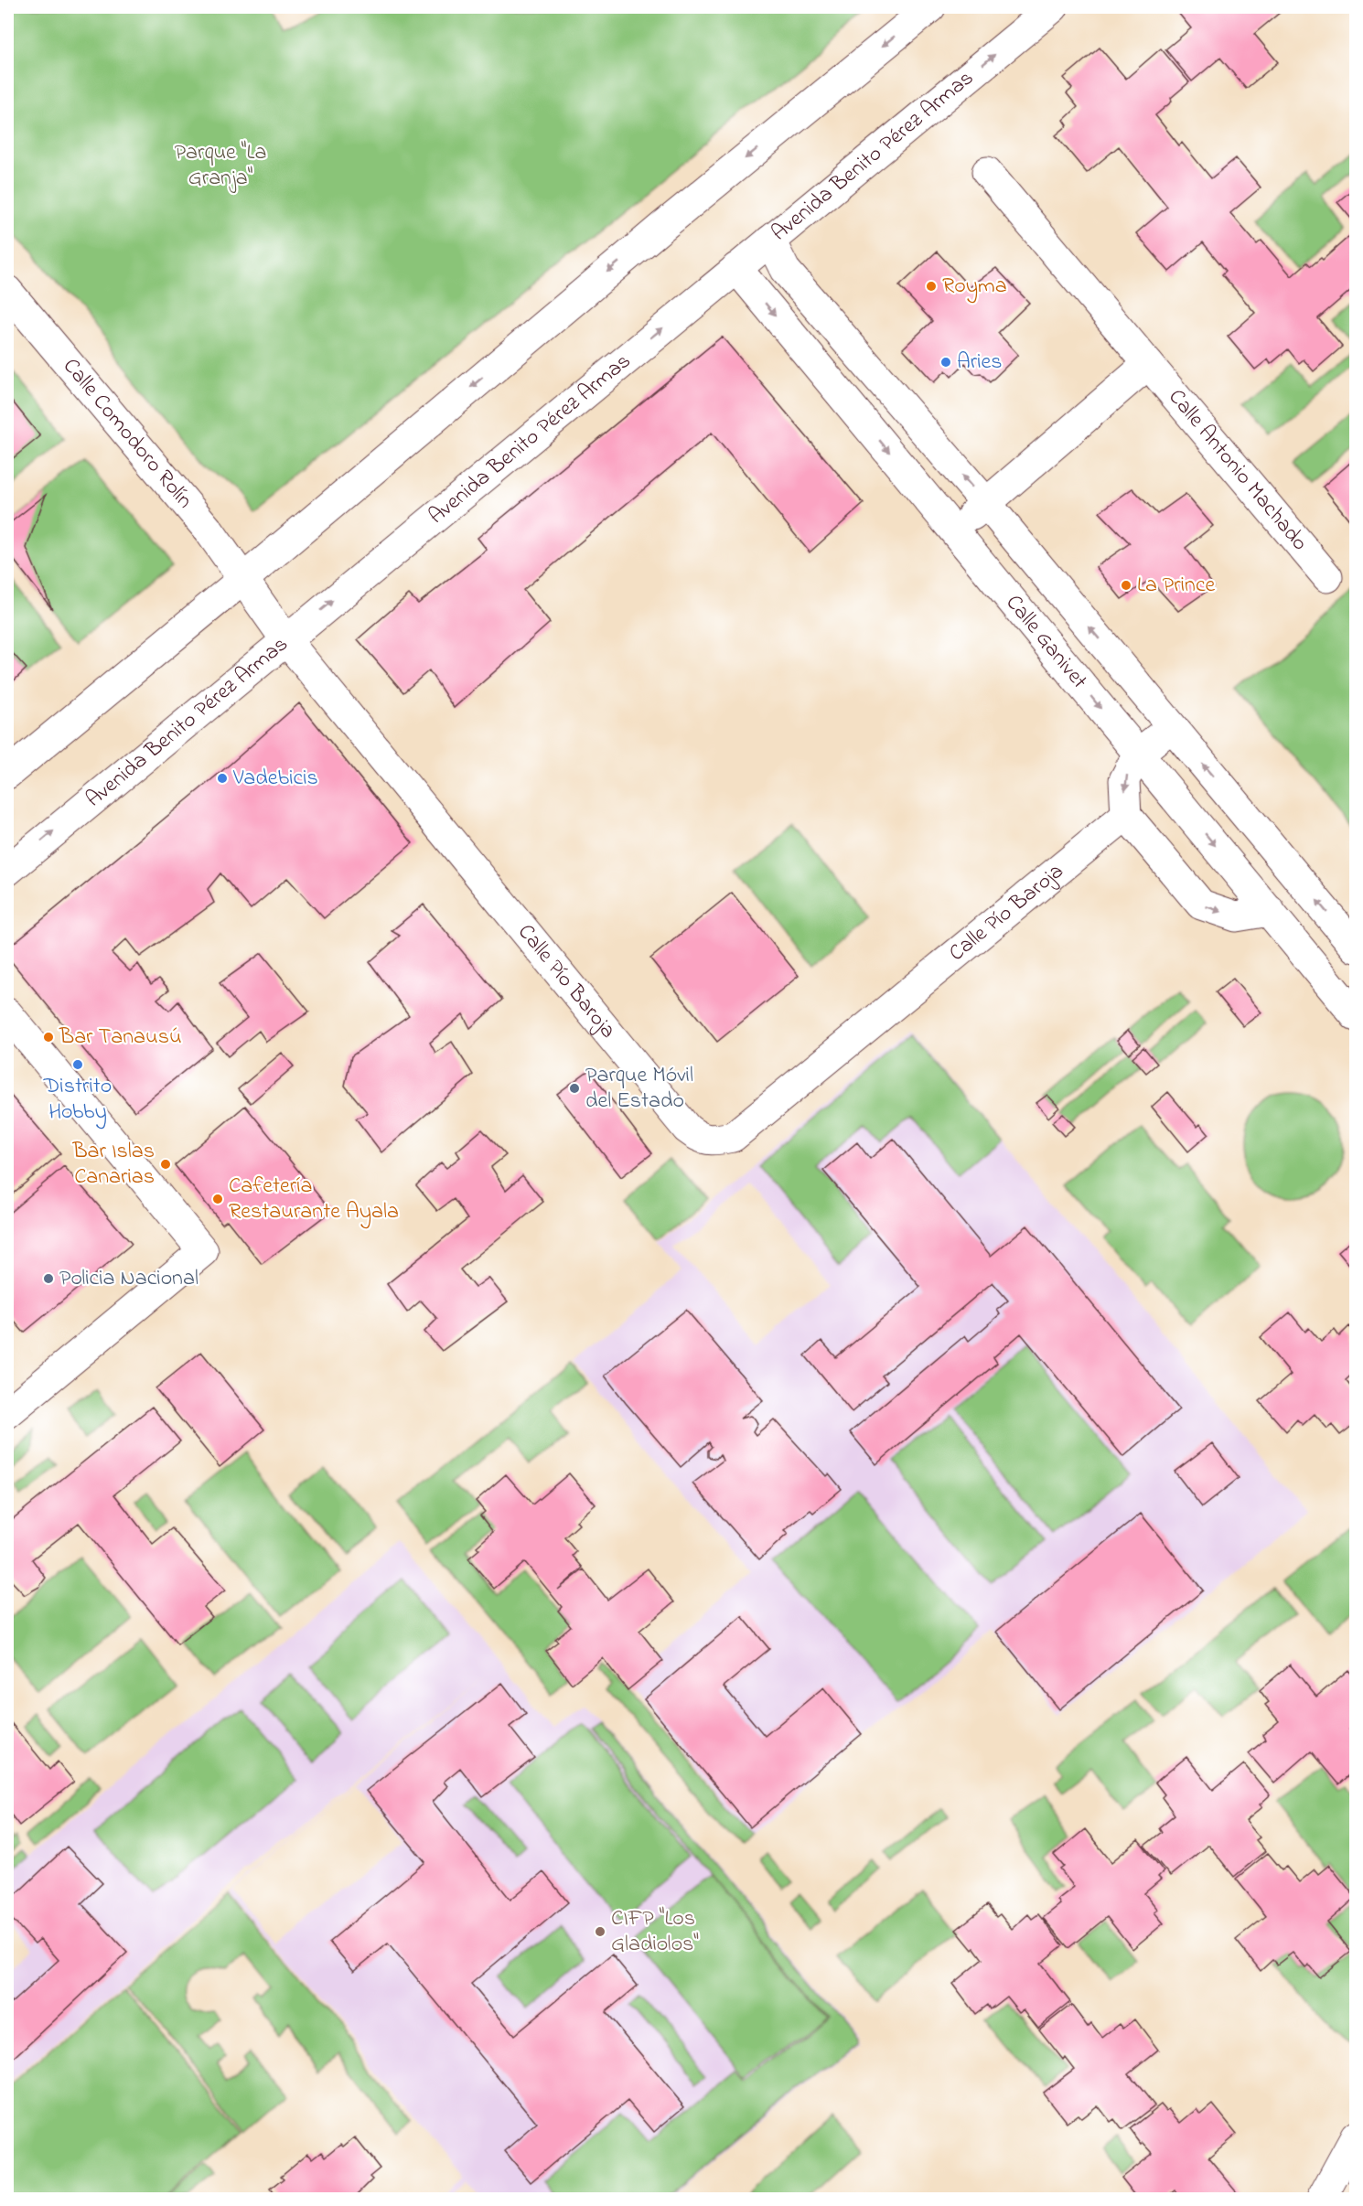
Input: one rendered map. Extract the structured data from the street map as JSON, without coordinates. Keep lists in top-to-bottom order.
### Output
{
  "streets": {
    "street": [
      "Avenida Benito Pérez Armas",
      "Calle Comodoro Rolín",
      "Calle Antonio Machado",
      "Calle Ganivet",
      "Calle Pío Baroja"
    ]
  },
  "crossings": [
    ["Avenida Benito Pérez Armas", "Calle Ganivet"],
    ["Avenida Benito Pérez Armas", "Calle Pío Baroja"],
    ["Calle Comodoro Rolín", "Calle Pío Baroja"]
  ],
  "parks": ["Parque \"La Granja\""],
  "places": [
    "Royma",
    "Aries",
    "La Prince",
    "Vadebicis",
    "Bar Tanausú",
    "Distrito Hobby",
    "Parque Móvil del Estado",
    "Bar Islas Canarias",
    "Cafetería Restaurante Ayala",
    "Policia Nacional",
    "CIFP \"Los Gladiolos\""
  ]
}
